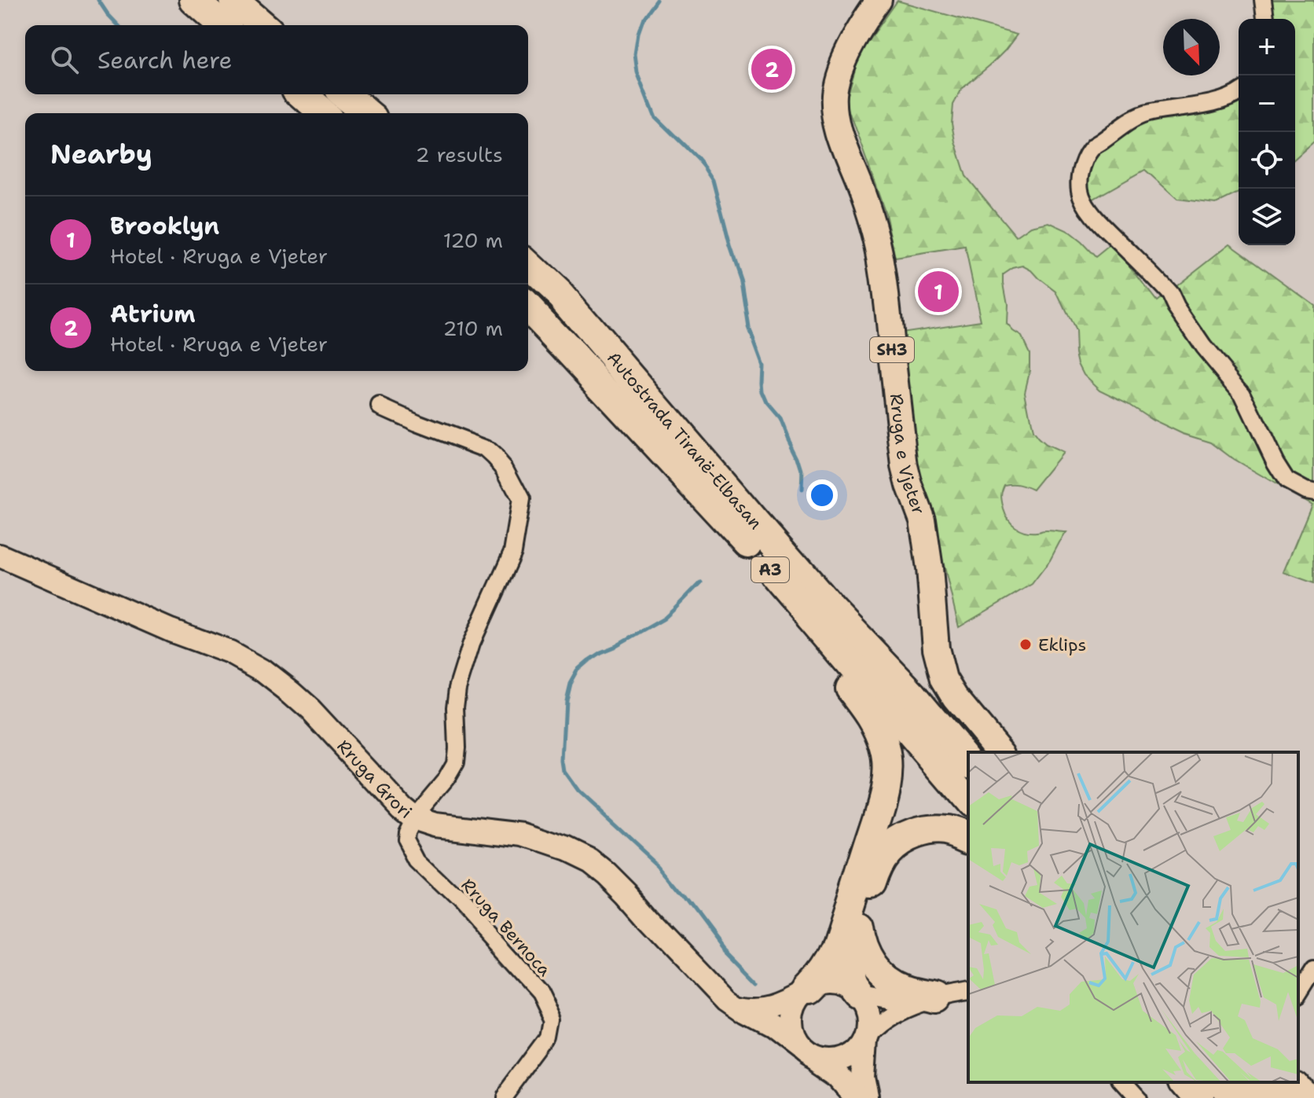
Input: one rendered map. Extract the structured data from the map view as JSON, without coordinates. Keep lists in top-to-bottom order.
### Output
{
  "streets": {
    "highway": ["Autostrada Tiranë-Elbasan", "A3"],
    "main road": ["SH3", "Rruga e Vjeter", "Rruga Grori"],
    "street": ["Rruga Bernoca"]
  },
  "crossings": [
    ["Rruga Grori", "Rruga Bernoca"]
  ],
  "places": ["Eklips"],
  "north": "bottom right",
  "page": {
    "map_buttons": ["+", "−"],
    "search": "Search here",
    "pins": ["2", "1"],
    "heading": ["Nearby", "2 results"],
    "list": [
      {
        "mark": "1",
        "name": "Brooklyn",
        "note": "Hotel · Rruga e Vjeter",
        "value": "120 m"
      },
      {
        "mark": "2",
        "name": "Atrium",
        "note": "Hotel · Rruga e Vjeter",
        "value": "210 m"
      }
    ]
  }
}
